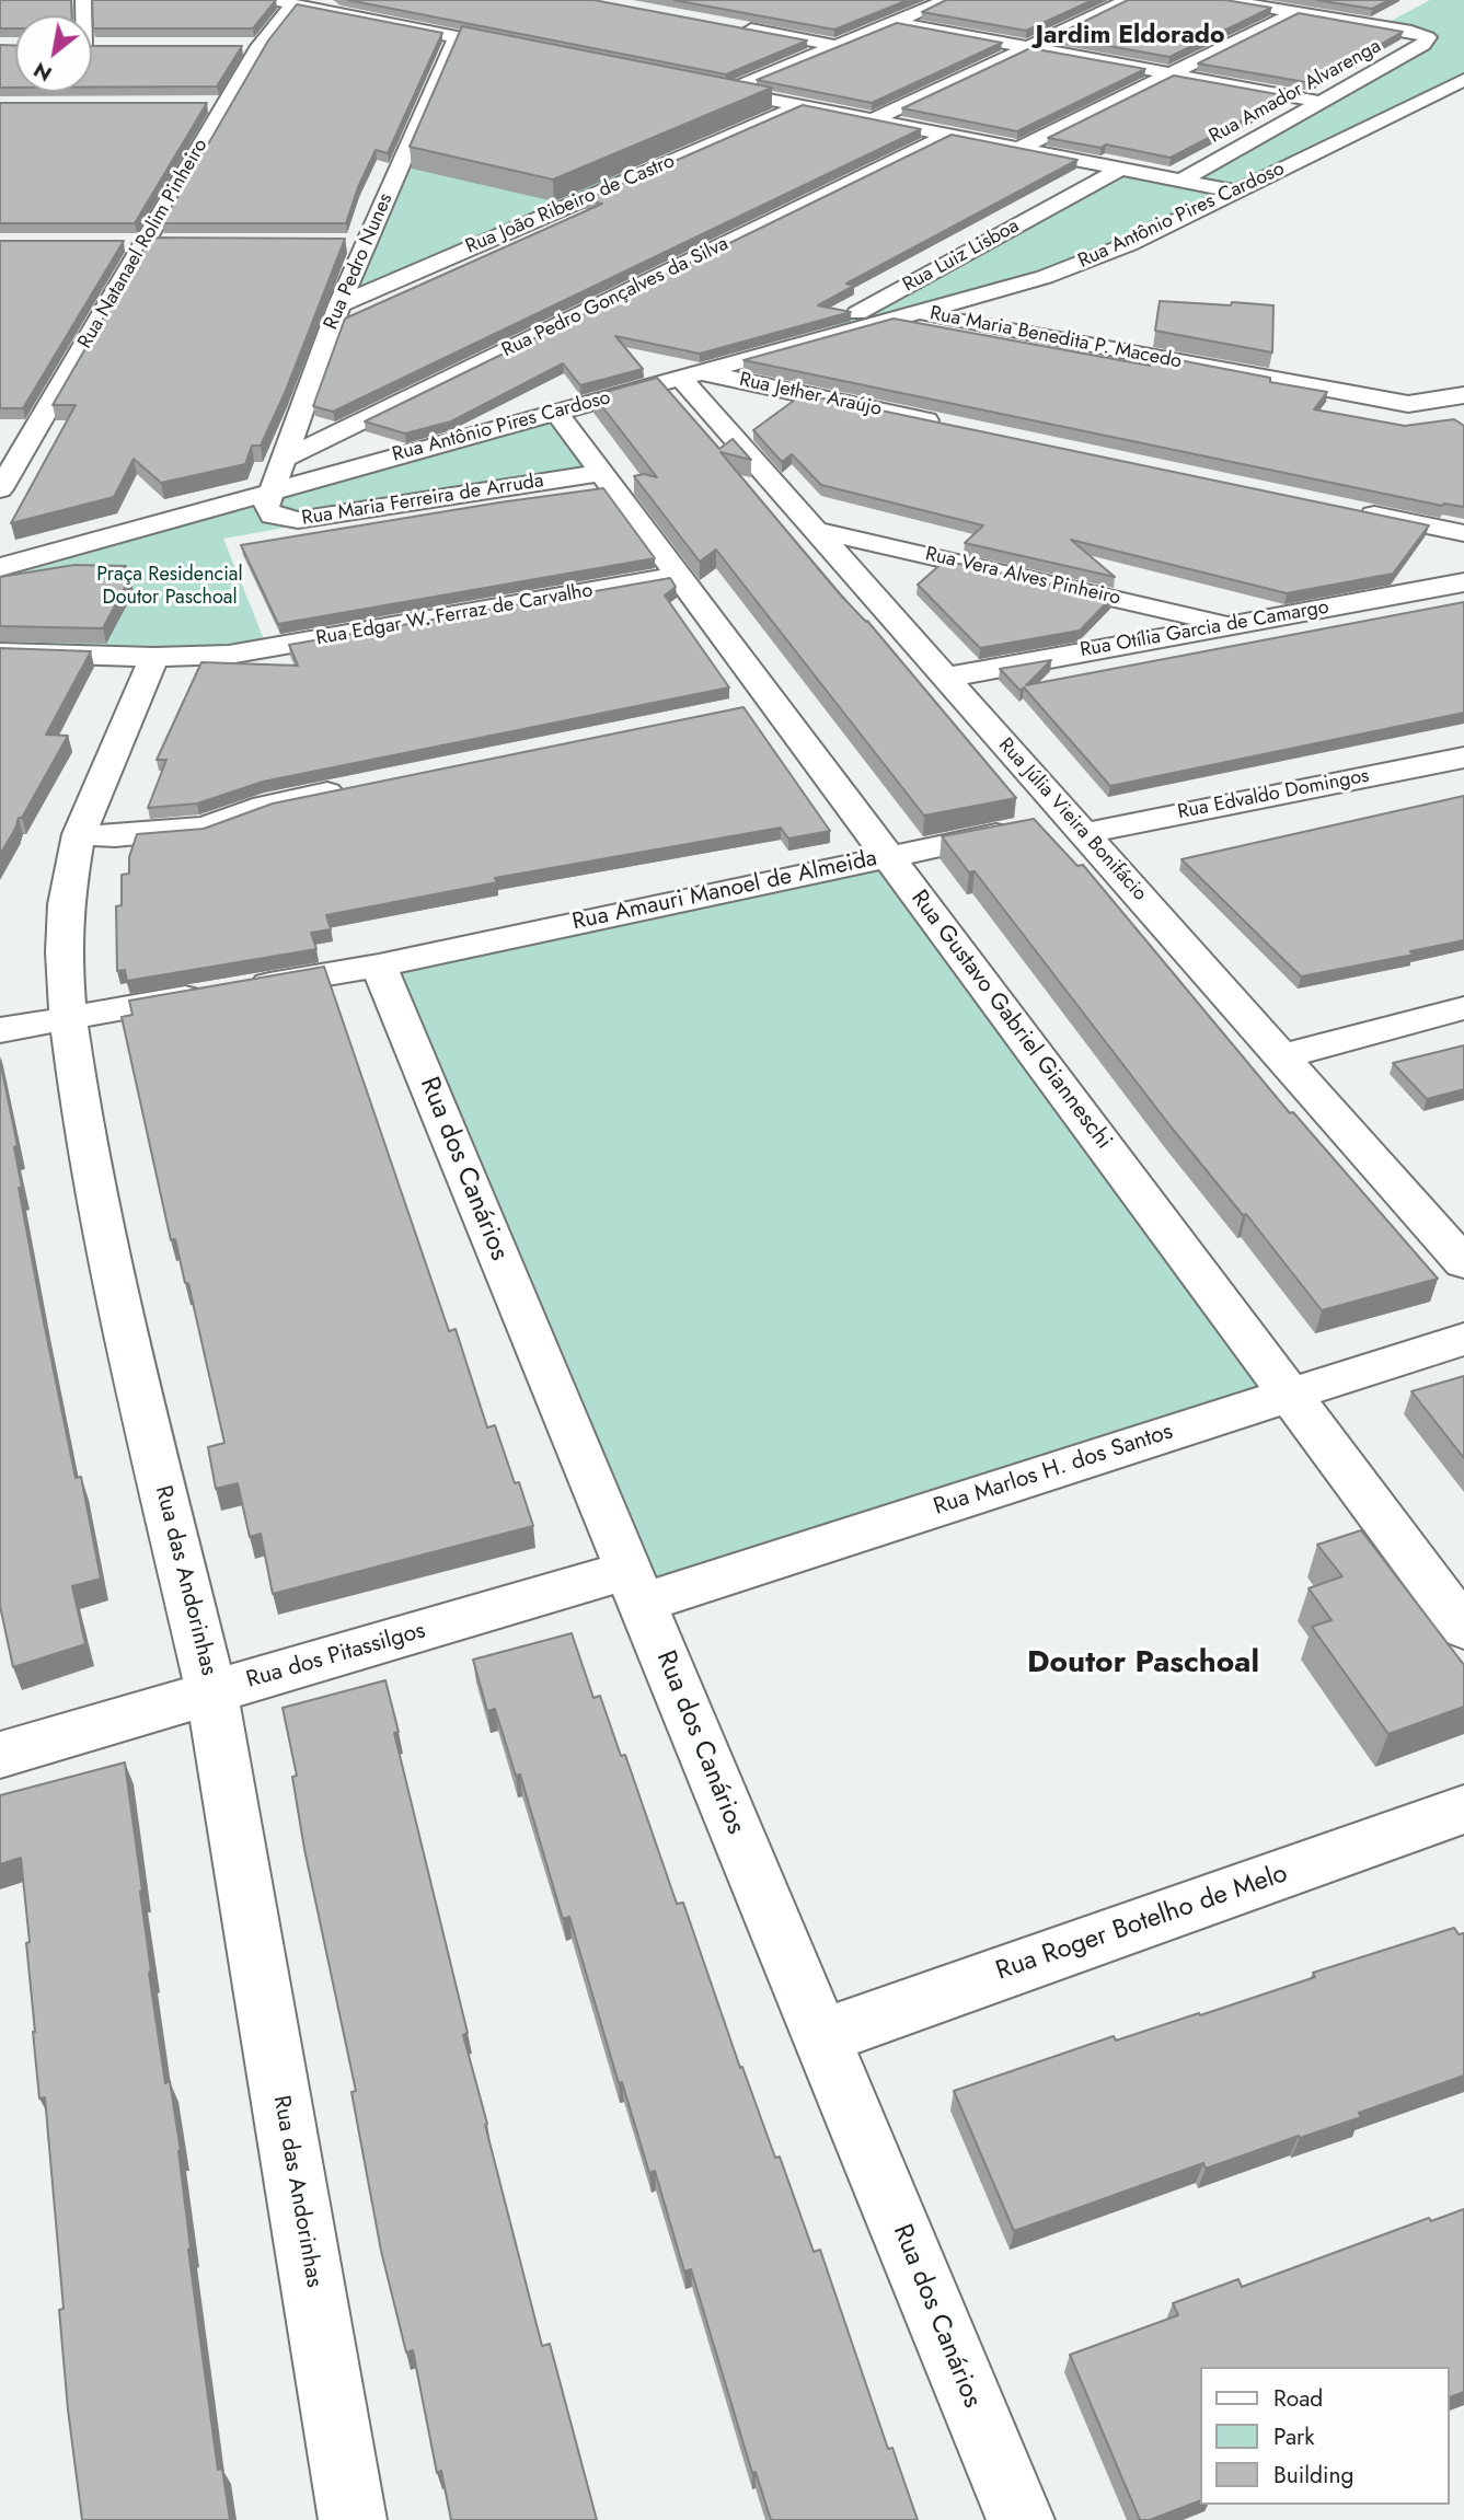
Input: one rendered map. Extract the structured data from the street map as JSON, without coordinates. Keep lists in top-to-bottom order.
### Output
{
  "streets": {
    "street": [
      "Rua Amador Alvarenga",
      "Rua João Ribeiro de Castro",
      "Rua Antônio Pires Cardoso",
      "Rua Natanael Rolim Pinheiro",
      "Rua Luiz Lisboa",
      "Rua Pedro Nunes",
      "Rua Pedro Gonçalves da Silva",
      "Rua Maria Benedita P. Macedo",
      "Rua Jether Araújo",
      "Rua Maria Ferreira de Arruda",
      "Rua Vera Alves Pinheiro",
      "Rua Edgar W. Ferraz de Carvalho",
      "Rua Otília Garcia de Camargo",
      "Rua Edvaldo Domingos",
      "Rua Júlia Vieira Bonifácio",
      "Rua Amauri Manoel de Almeida",
      "Rua Gustavo Gabriel Gianneschi",
      "Rua dos Canários",
      "Rua Marlos H. dos Santos",
      "Rua das Andorinhas",
      "Rua dos Pitassilgos",
      "Rua Roger Botelho de Melo"
    ]
  },
  "crossings": [
    ["Rua João Ribeiro de Castro", "Rua Pedro Nunes"],
    ["Rua Antônio Pires Cardoso", "Rua Luiz Lisboa"],
    ["Rua Antônio Pires Cardoso", "Rua Pedro Nunes"],
    ["Rua Antônio Pires Cardoso", "Rua Maria Benedita P. Macedo"],
    ["Rua Antônio Pires Cardoso", "Rua Jether Araújo"],
    ["Rua Antônio Pires Cardoso", "Rua Maria Ferreira de Arruda"],
    ["Rua Antônio Pires Cardoso", "Rua Júlia Vieira Bonifácio"],
    ["Rua Antônio Pires Cardoso", "Rua Gustavo Gabriel Gianneschi"],
    ["Rua Pedro Nunes", "Rua Pedro Gonçalves da Silva"],
    ["Rua Pedro Nunes", "Rua Maria Ferreira de Arruda"],
    ["Rua Jether Araújo", "Rua Júlia Vieira Bonifácio"],
    ["Rua Maria Ferreira de Arruda", "Rua Gustavo Gabriel Gianneschi"],
    ["Rua Vera Alves Pinheiro", "Rua Otília Garcia de Camargo"],
    ["Rua Vera Alves Pinheiro", "Rua Júlia Vieira Bonifácio"],
    ["Rua Edgar W. Ferraz de Carvalho", "Rua Gustavo Gabriel Gianneschi"],
    ["Rua Edgar W. Ferraz de Carvalho", "Rua das Andorinhas"],
    ["Rua Otília Garcia de Camargo", "Rua Júlia Vieira Bonifácio"],
    ["Rua Edvaldo Domingos", "Rua Júlia Vieira Bonifácio"],
    ["Rua Edvaldo Domingos", "Rua Amauri Manoel de Almeida"],
    ["Rua Júlia Vieira Bonifácio", "Rua Amauri Manoel de Almeida"],
    ["Rua Amauri Manoel de Almeida", "Rua Gustavo Gabriel Gianneschi"],
    ["Rua Amauri Manoel de Almeida", "Rua dos Canários"],
    ["Rua Amauri Manoel de Almeida", "Rua das Andorinhas"],
    ["Rua Gustavo Gabriel Gianneschi", "Rua Marlos H. dos Santos"],
    ["Rua dos Canários", "Rua Marlos H. dos Santos"],
    ["Rua dos Canários", "Rua dos Pitassilgos"],
    ["Rua dos Canários", "Rua Roger Botelho de Melo"],
    ["Rua Marlos H. dos Santos", "Rua dos Pitassilgos"],
    ["Rua das Andorinhas", "Rua dos Pitassilgos"]
  ],
  "districts": ["Jardim Eldorado", "Doutor Paschoal"],
  "parks": ["Praça Residencial Doutor Paschoal"],
  "legend": ["Road", "Park", "Building"],
  "north": "bottom left"
}
